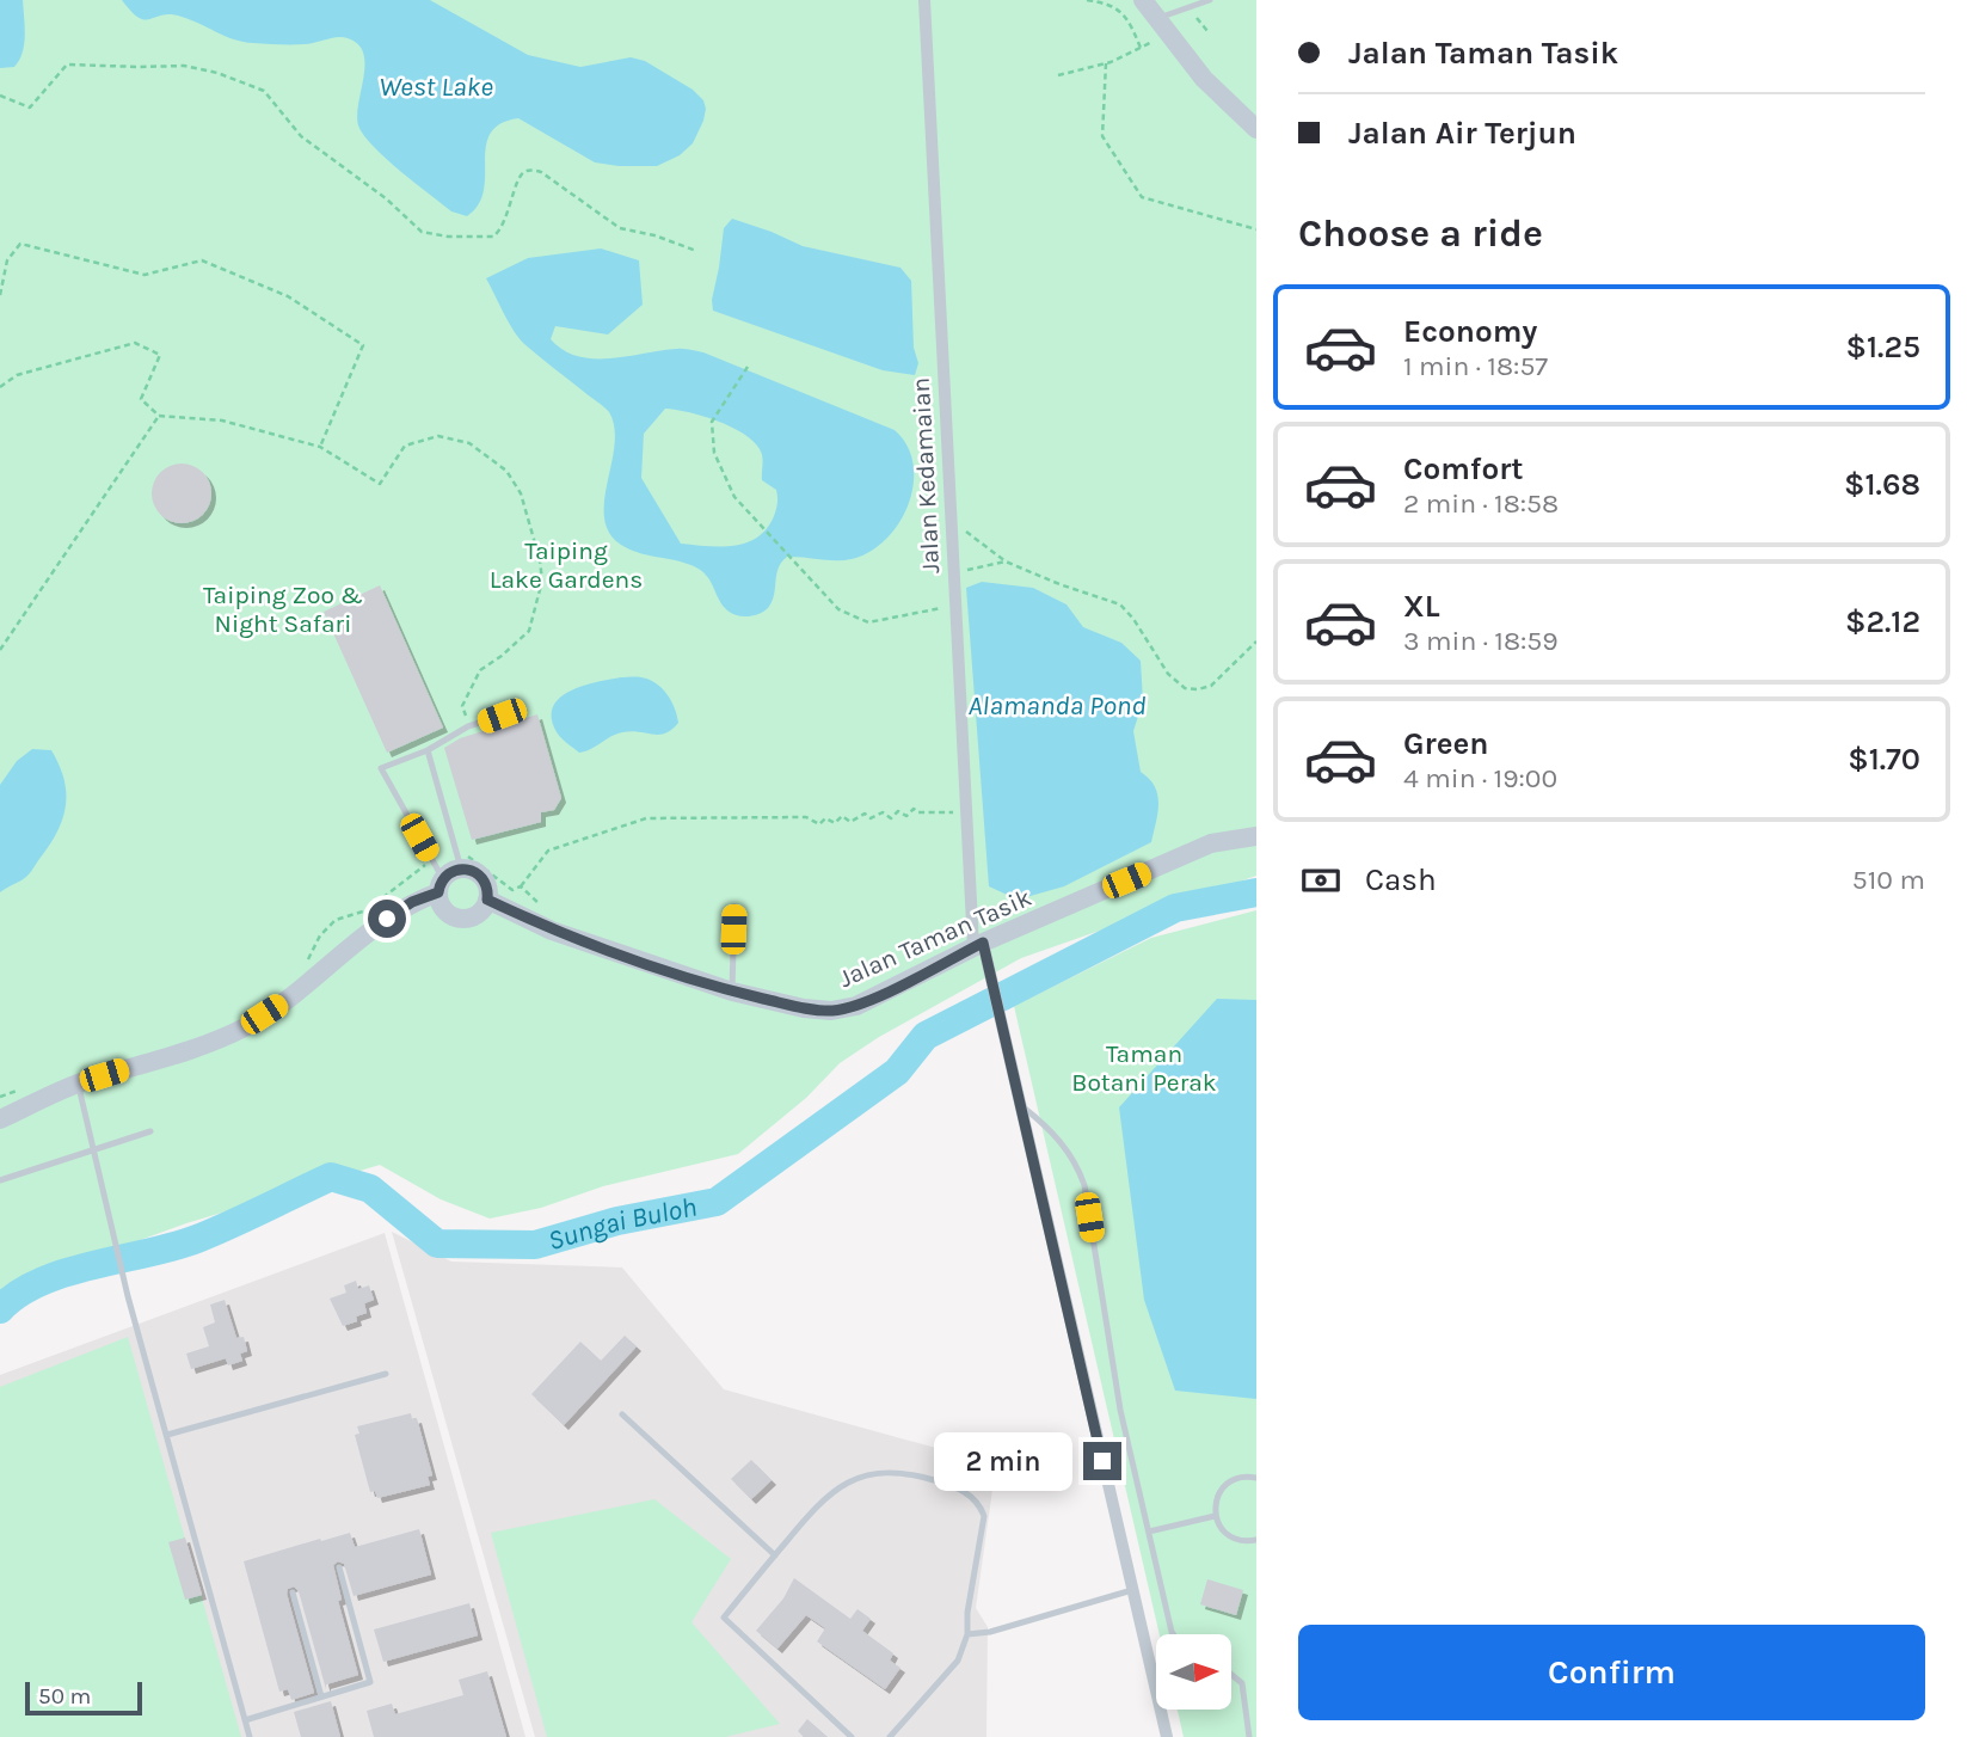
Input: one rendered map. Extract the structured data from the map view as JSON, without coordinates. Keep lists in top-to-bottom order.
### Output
{
  "streets": {
    "street": ["Jalan Kedamaian", "Jalan Taman Tasik"]
  },
  "crossings": [
    ["Jalan Kedamaian", "Jalan Taman Tasik"]
  ],
  "water": ["West Lake", "Alamanda Pond", "Sungai Buloh"],
  "parks": ["Taiping Lake Gardens", "Taiping Zoo & Night Safari", "Taman Botani Perak"],
  "scale_bar": "50 m",
  "north": "right",
  "page": {
    "banner": ["Jalan Taman Tasik", "Jalan Air Terjun"],
    "heading": "Choose a ride",
    "list": [
      {
        "name": "Economy",
        "note": "1 min · 18:57",
        "value": "$1.25"
      },
      {
        "name": "Comfort",
        "note": "2 min · 18:58",
        "value": "$1.68"
      },
      {
        "name": "XL",
        "note": "3 min · 18:59",
        "value": "$2.12"
      },
      {
        "name": "Green",
        "note": "4 min · 19:00",
        "value": "$1.70"
      }
    ],
    "pay": ["Cash", "510 m"],
    "bubble": "2 min",
    "buttons": "Confirm",
    "scale": "50 m"
  }
}
